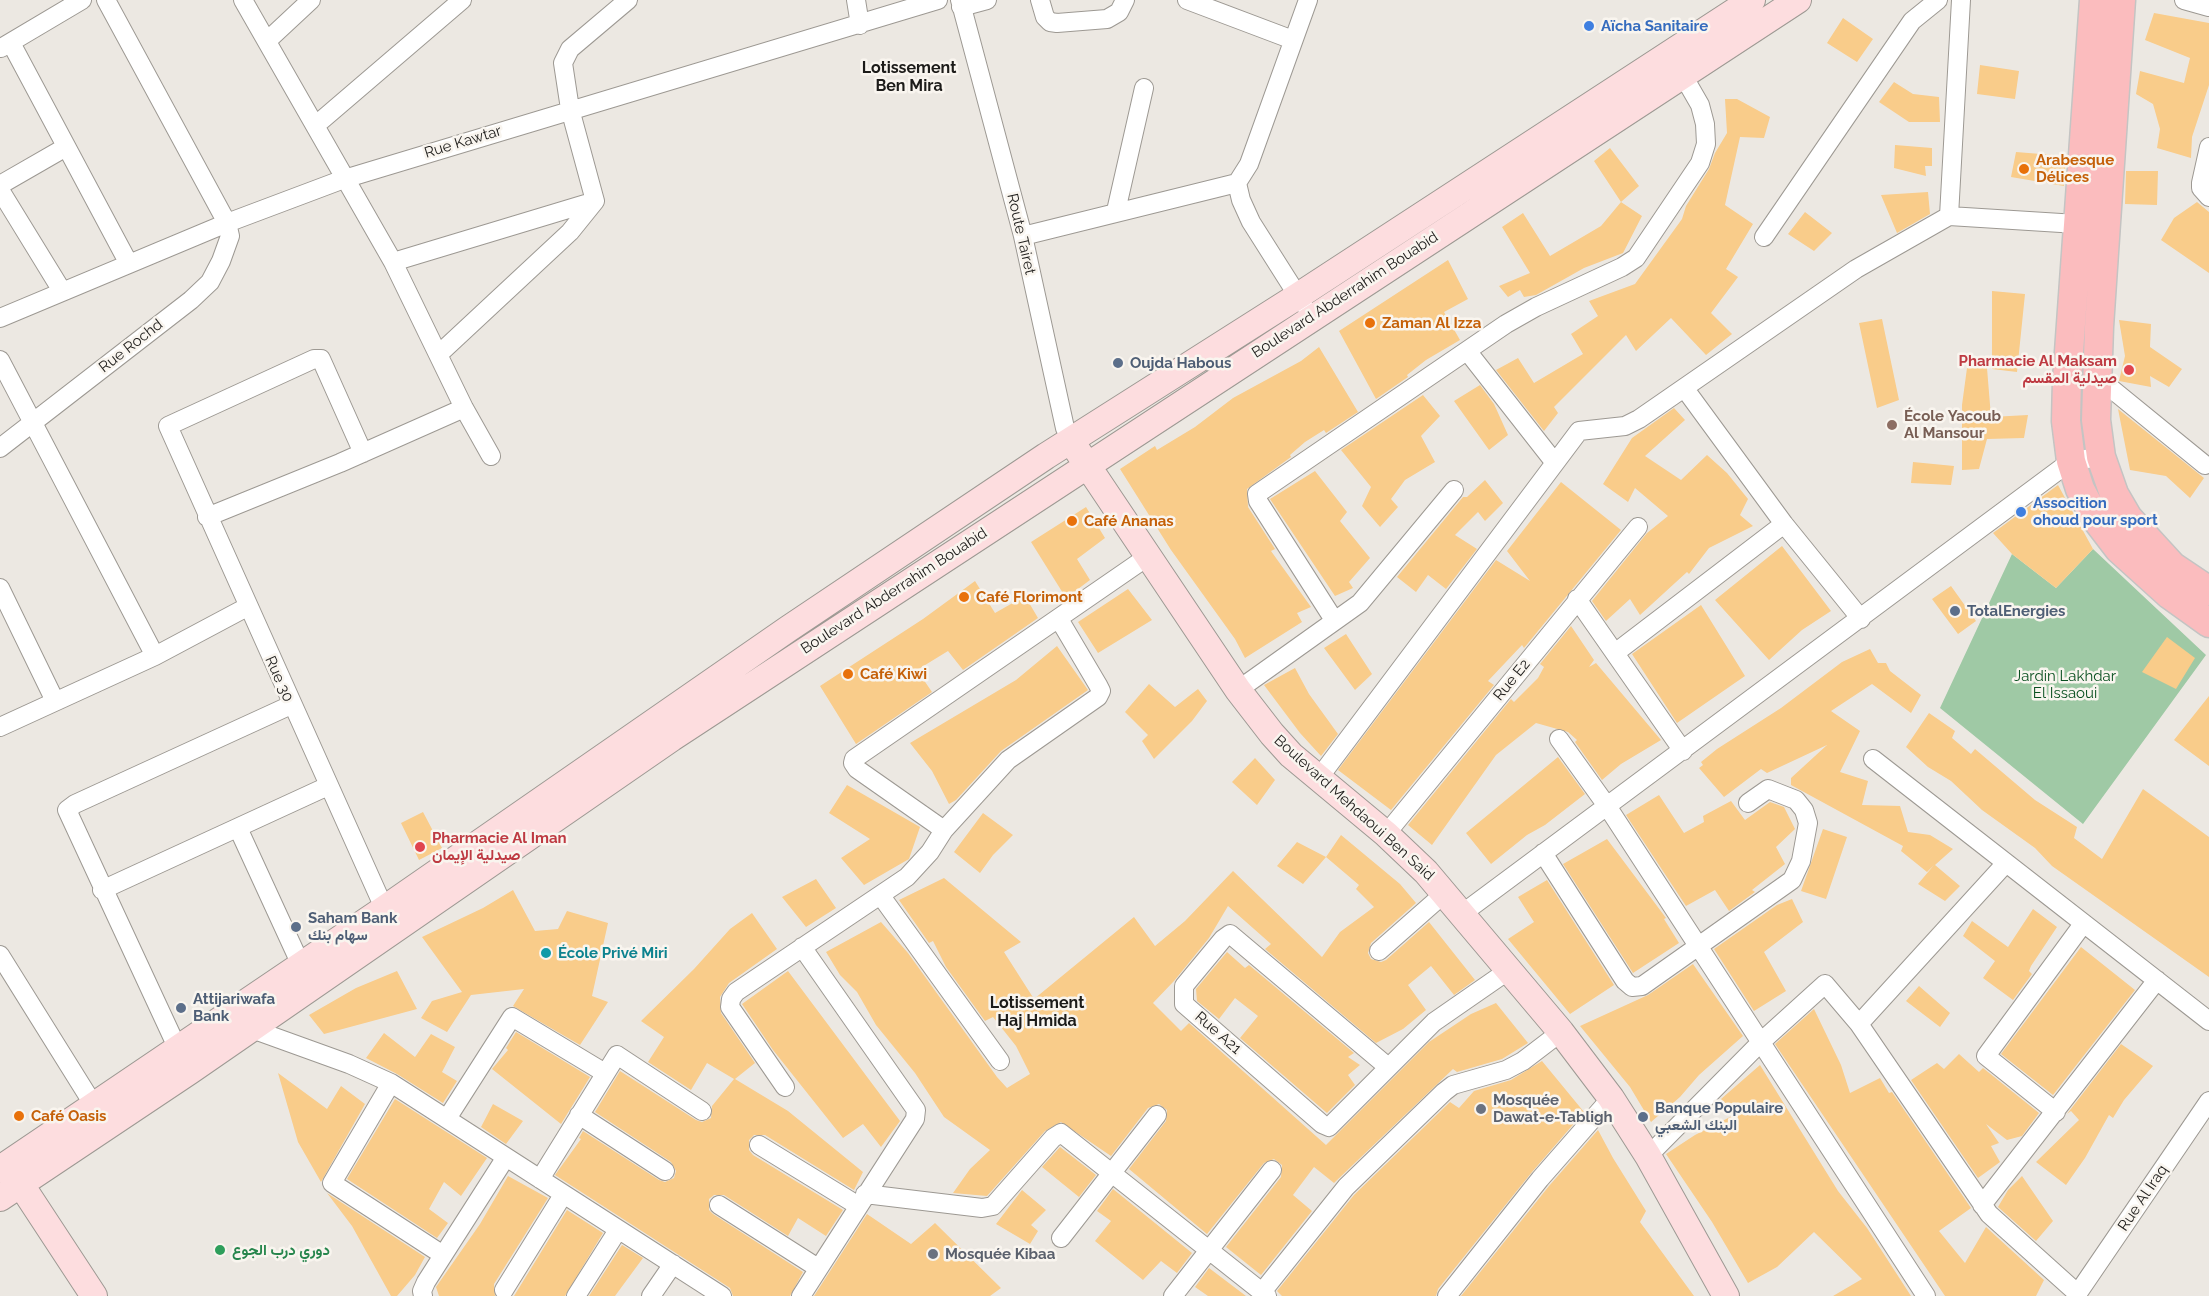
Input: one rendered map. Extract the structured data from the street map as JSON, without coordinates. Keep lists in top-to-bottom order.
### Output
{
  "streets": {
    "main road": ["Route Tairet", "Boulevard Abderrahim Bouabid", "Boulevard Mehdaoui Ben Said"],
    "street": [
      "Rue Kawtar",
      "Rue Rochd",
      "Rue 30",
      "Rue E2",
      "Rue A21",
      "Rue Al Iraq"
    ]
  },
  "crossings": [
    ["Rue Kawtar", "Rue Rochd"],
    ["Route Tairet", "Boulevard Abderrahim Bouabid"],
    ["Route Tairet", "Boulevard Mehdaoui Ben Said"],
    ["Boulevard Abderrahim Bouabid", "Rue 30"],
    ["Boulevard Abderrahim Bouabid", "Boulevard Mehdaoui Ben Said"],
    ["Rue E2", "Boulevard Mehdaoui Ben Said"],
    ["Boulevard Mehdaoui Ben Said", "Rue A21"]
  ],
  "districts": ["Lotissement Ben Mira", "Lotissement Haj Hmida"],
  "parks": ["Jardin Lakhdar El Issaoui"],
  "places": [
    "Aïcha Sanitaire",
    "Arabesque Délices",
    "Zaman Al Izza",
    "Oujda Habous",
    "Pharmacie Al Maksam صيدلية المقسم",
    "École Yacoub Al Mansour",
    "Assocition ohoud pour sport",
    "Café Ananas",
    "Café Florimont",
    "TotalEnergies",
    "Café Kiwi",
    "Pharmacie Al Iman صيدلية الإيمان",
    "Saham Bank سهام بنك",
    "École Privé Miri",
    "Attijariwafa Bank",
    "Mosquée Dawat-e-Tabligh",
    "Café Oasis",
    "Banque Populaire البنك الشعبي",
    "دوري درب الجوع",
    "Mosquée Kibaa"
  ]
}
